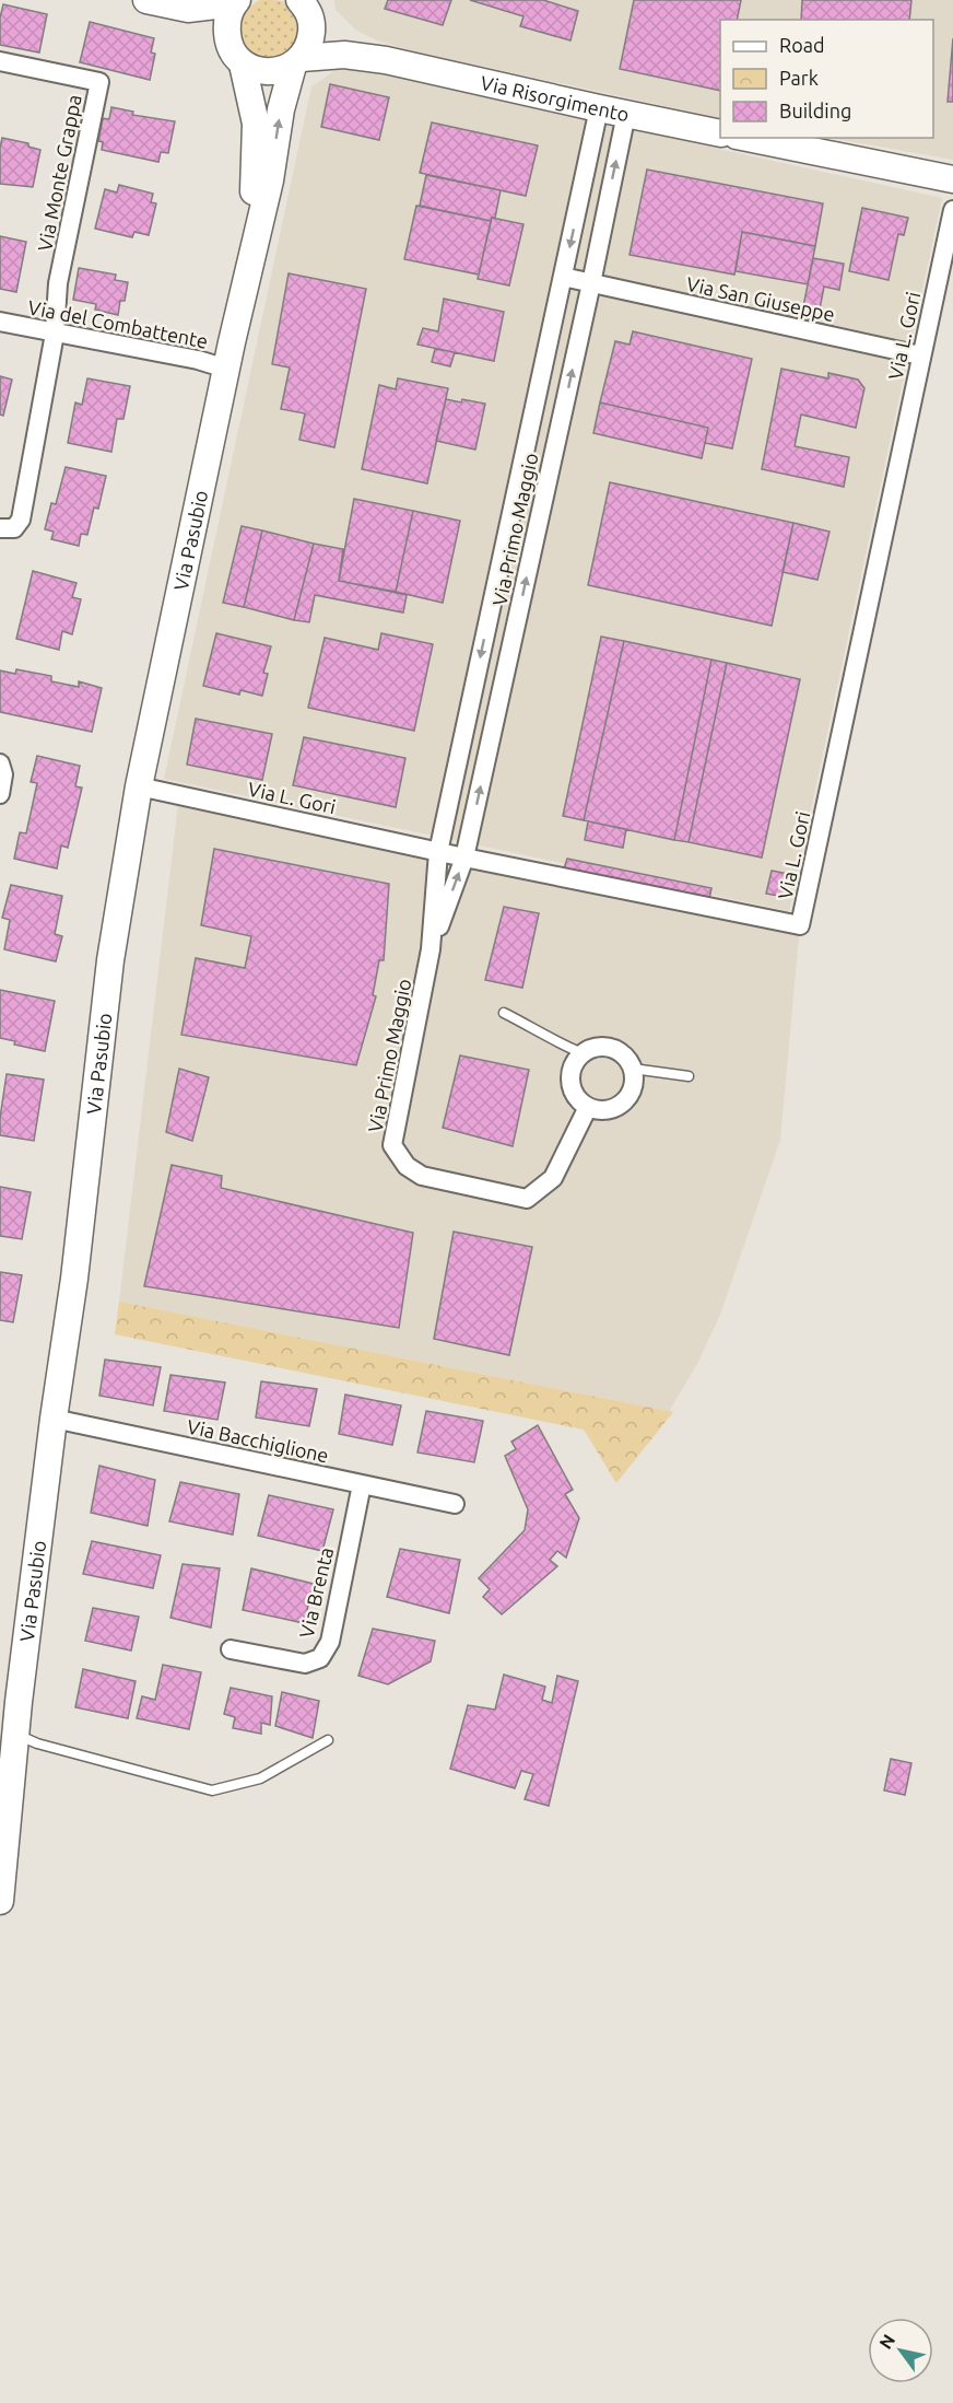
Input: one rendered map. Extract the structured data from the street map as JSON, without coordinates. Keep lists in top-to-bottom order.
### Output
{
  "streets": {
    "street": [
      "Via Risorgimento",
      "Via Monte Grappa",
      "Via San Giuseppe",
      "Via del Combattente",
      "Via L. Gori",
      "Via Primo Maggio",
      "Via Pasubio",
      "Via Bacchiglione",
      "Via Brenta"
    ]
  },
  "crossings": [
    ["Via Risorgimento", "Via Primo Maggio"],
    ["Via Monte Grappa", "Via del Combattente"],
    ["Via San Giuseppe", "Via L. Gori"],
    ["Via San Giuseppe", "Via Primo Maggio"],
    ["Via del Combattente", "Via Pasubio"],
    ["Via L. Gori", "Via Primo Maggio"],
    ["Via L. Gori", "Via Pasubio"],
    ["Via Pasubio", "Via Bacchiglione"],
    ["Via Bacchiglione", "Via Brenta"]
  ],
  "legend": ["Road", "Park", "Building"],
  "north": "top left"
}
